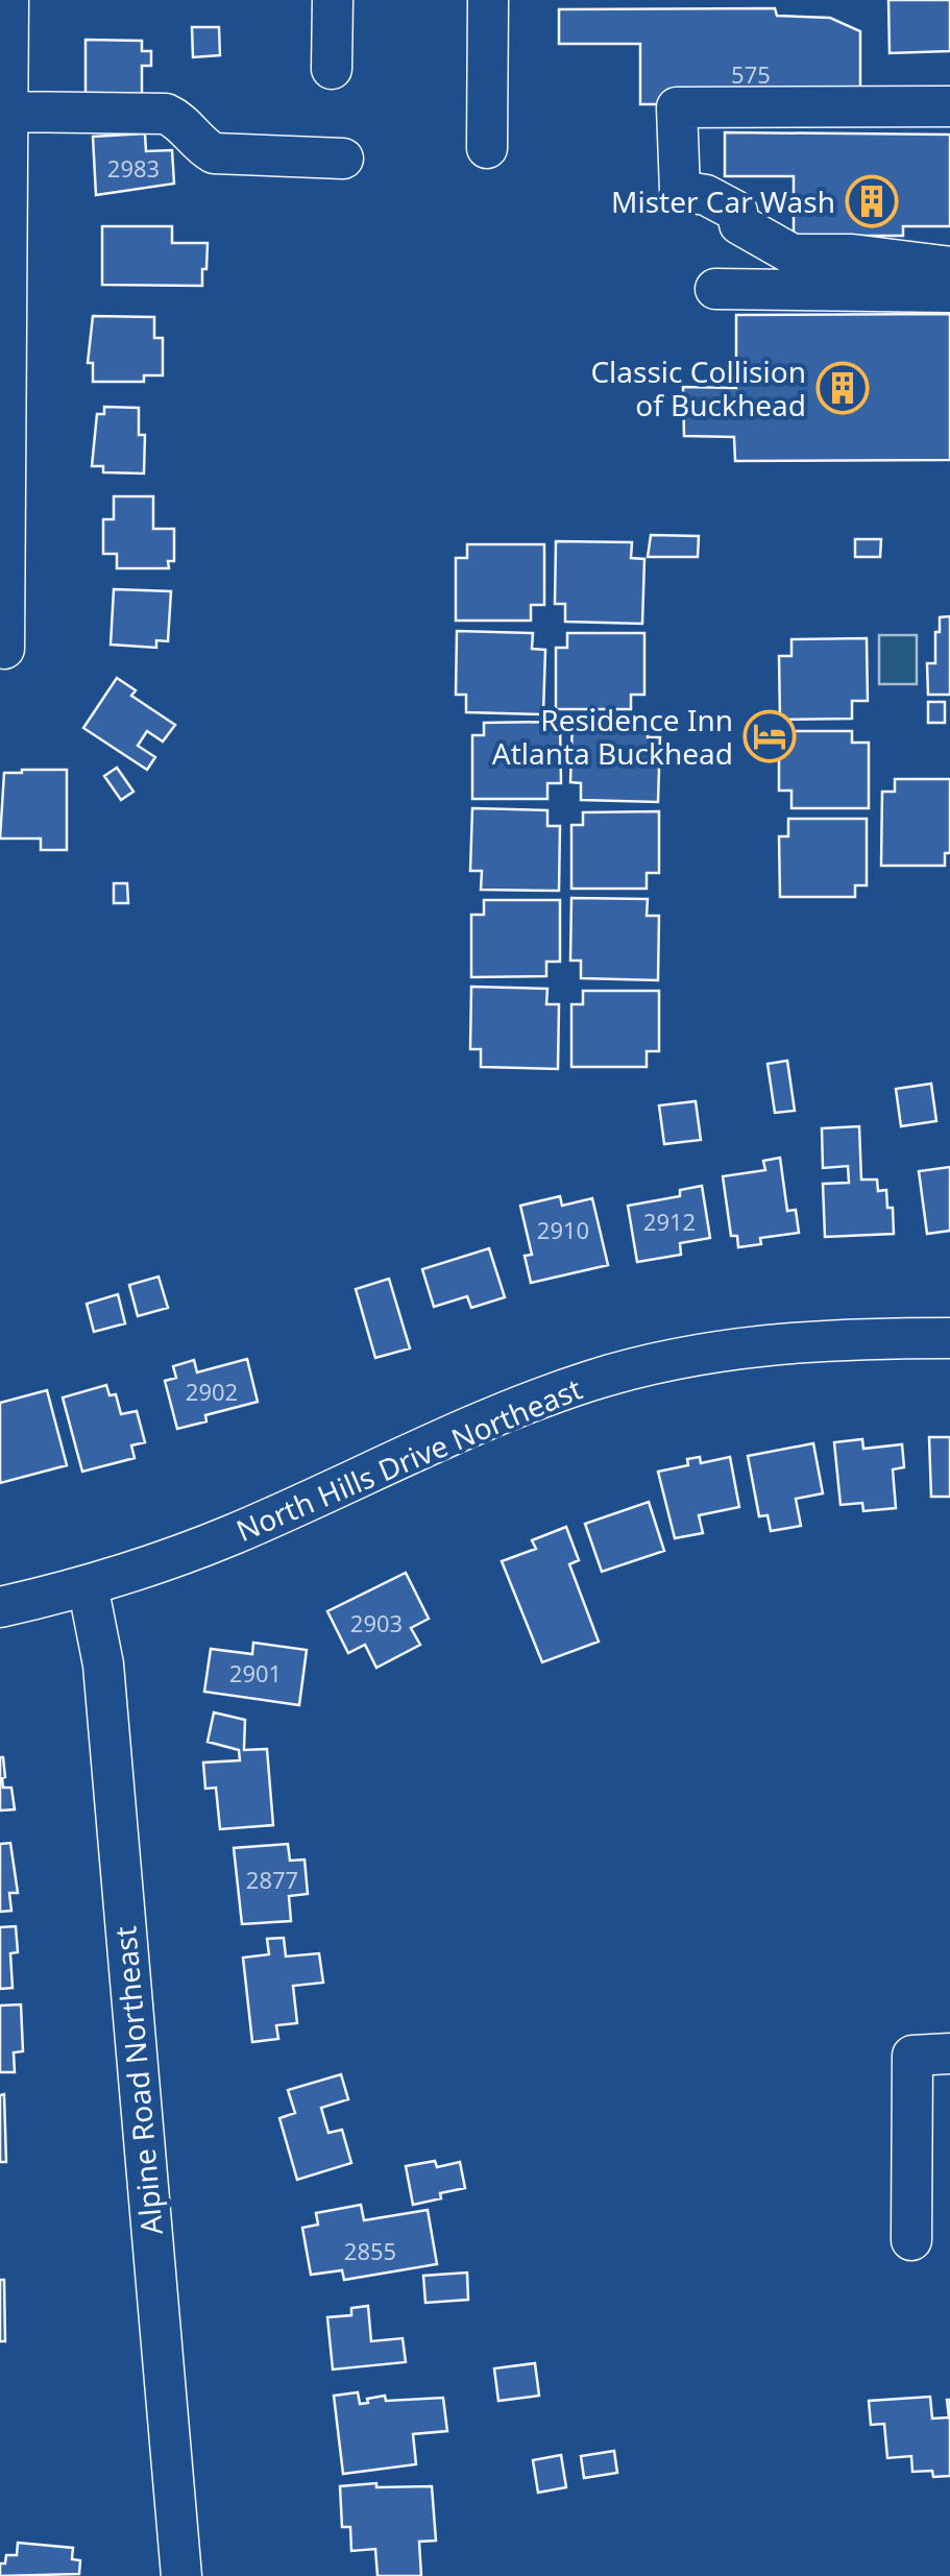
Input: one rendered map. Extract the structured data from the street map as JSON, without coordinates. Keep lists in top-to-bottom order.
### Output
{
  "streets": {
    "street": ["North Hills Drive Northeast", "Alpine Road Northeast"]
  },
  "crossings": [
    ["North Hills Drive Northeast", "Alpine Road Northeast"]
  ],
  "places": {
    "building": ["Mister Car Wash", "Classic Collision of Buckhead"],
    "hotel": ["Residence Inn Atlanta Buckhead"]
  },
  "house_numbers": [
    "575",
    "2983",
    "2912",
    "2910",
    "2902",
    "2903",
    "2901",
    "2877",
    "2855"
  ]
}
